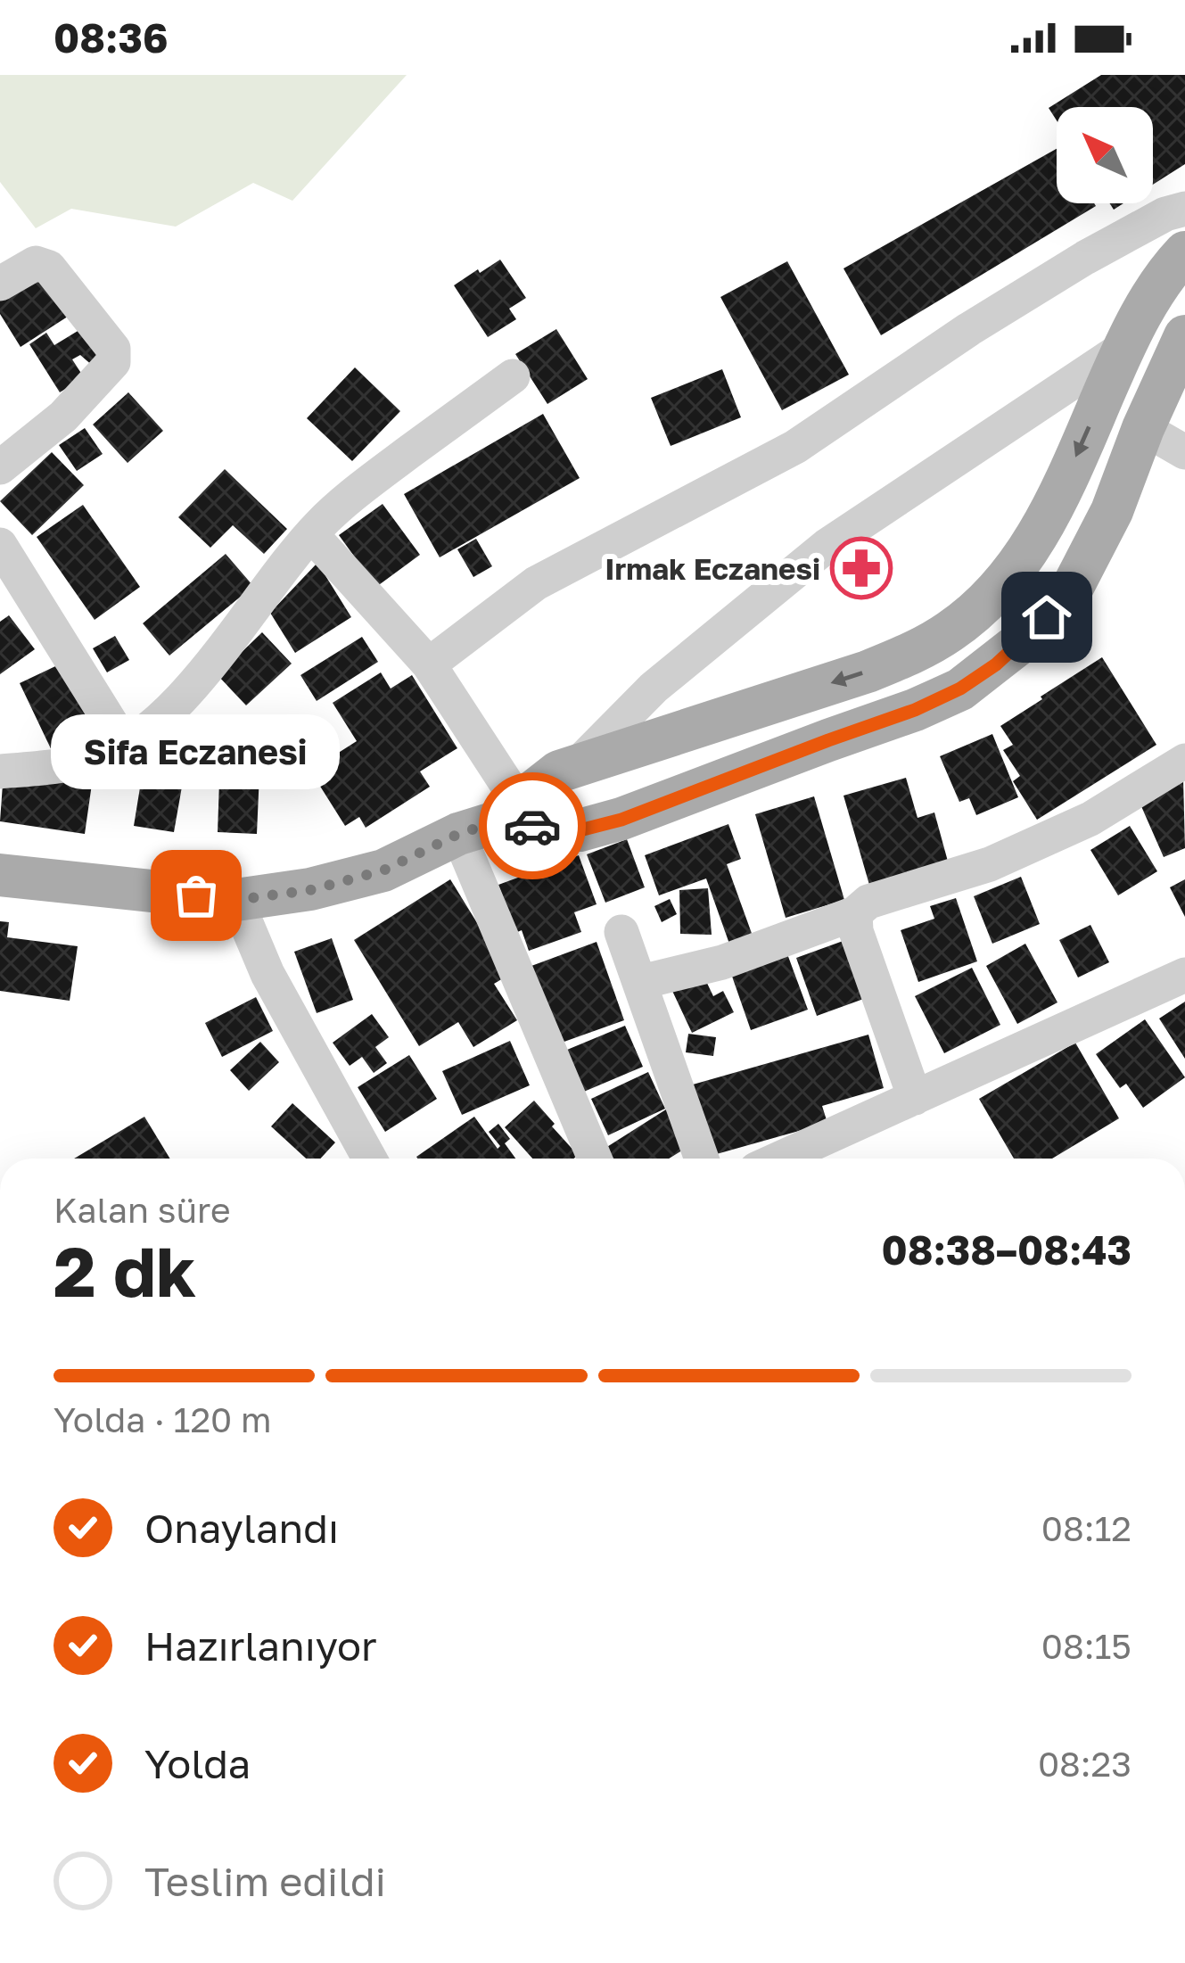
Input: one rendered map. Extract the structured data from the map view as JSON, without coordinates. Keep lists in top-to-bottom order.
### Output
{
  "places": {
    "pharmacy": ["Irmak Eczanesi"],
    "other": ["Sifa Eczanesi"]
  },
  "north": "top left",
  "page": {
    "status": "08:36",
    "bubble": "Sifa Eczanesi",
    "heading": ["2 dk", "Kalan süre", "08:38–08:43"],
    "bar": "Yolda · 120 m",
    "list": [
      ["Onaylandı", "08:12"],
      ["Hazırlanıyor", "08:15"],
      ["Yolda", "08:23"],
      "Teslim edildi"
    ]
  }
}
